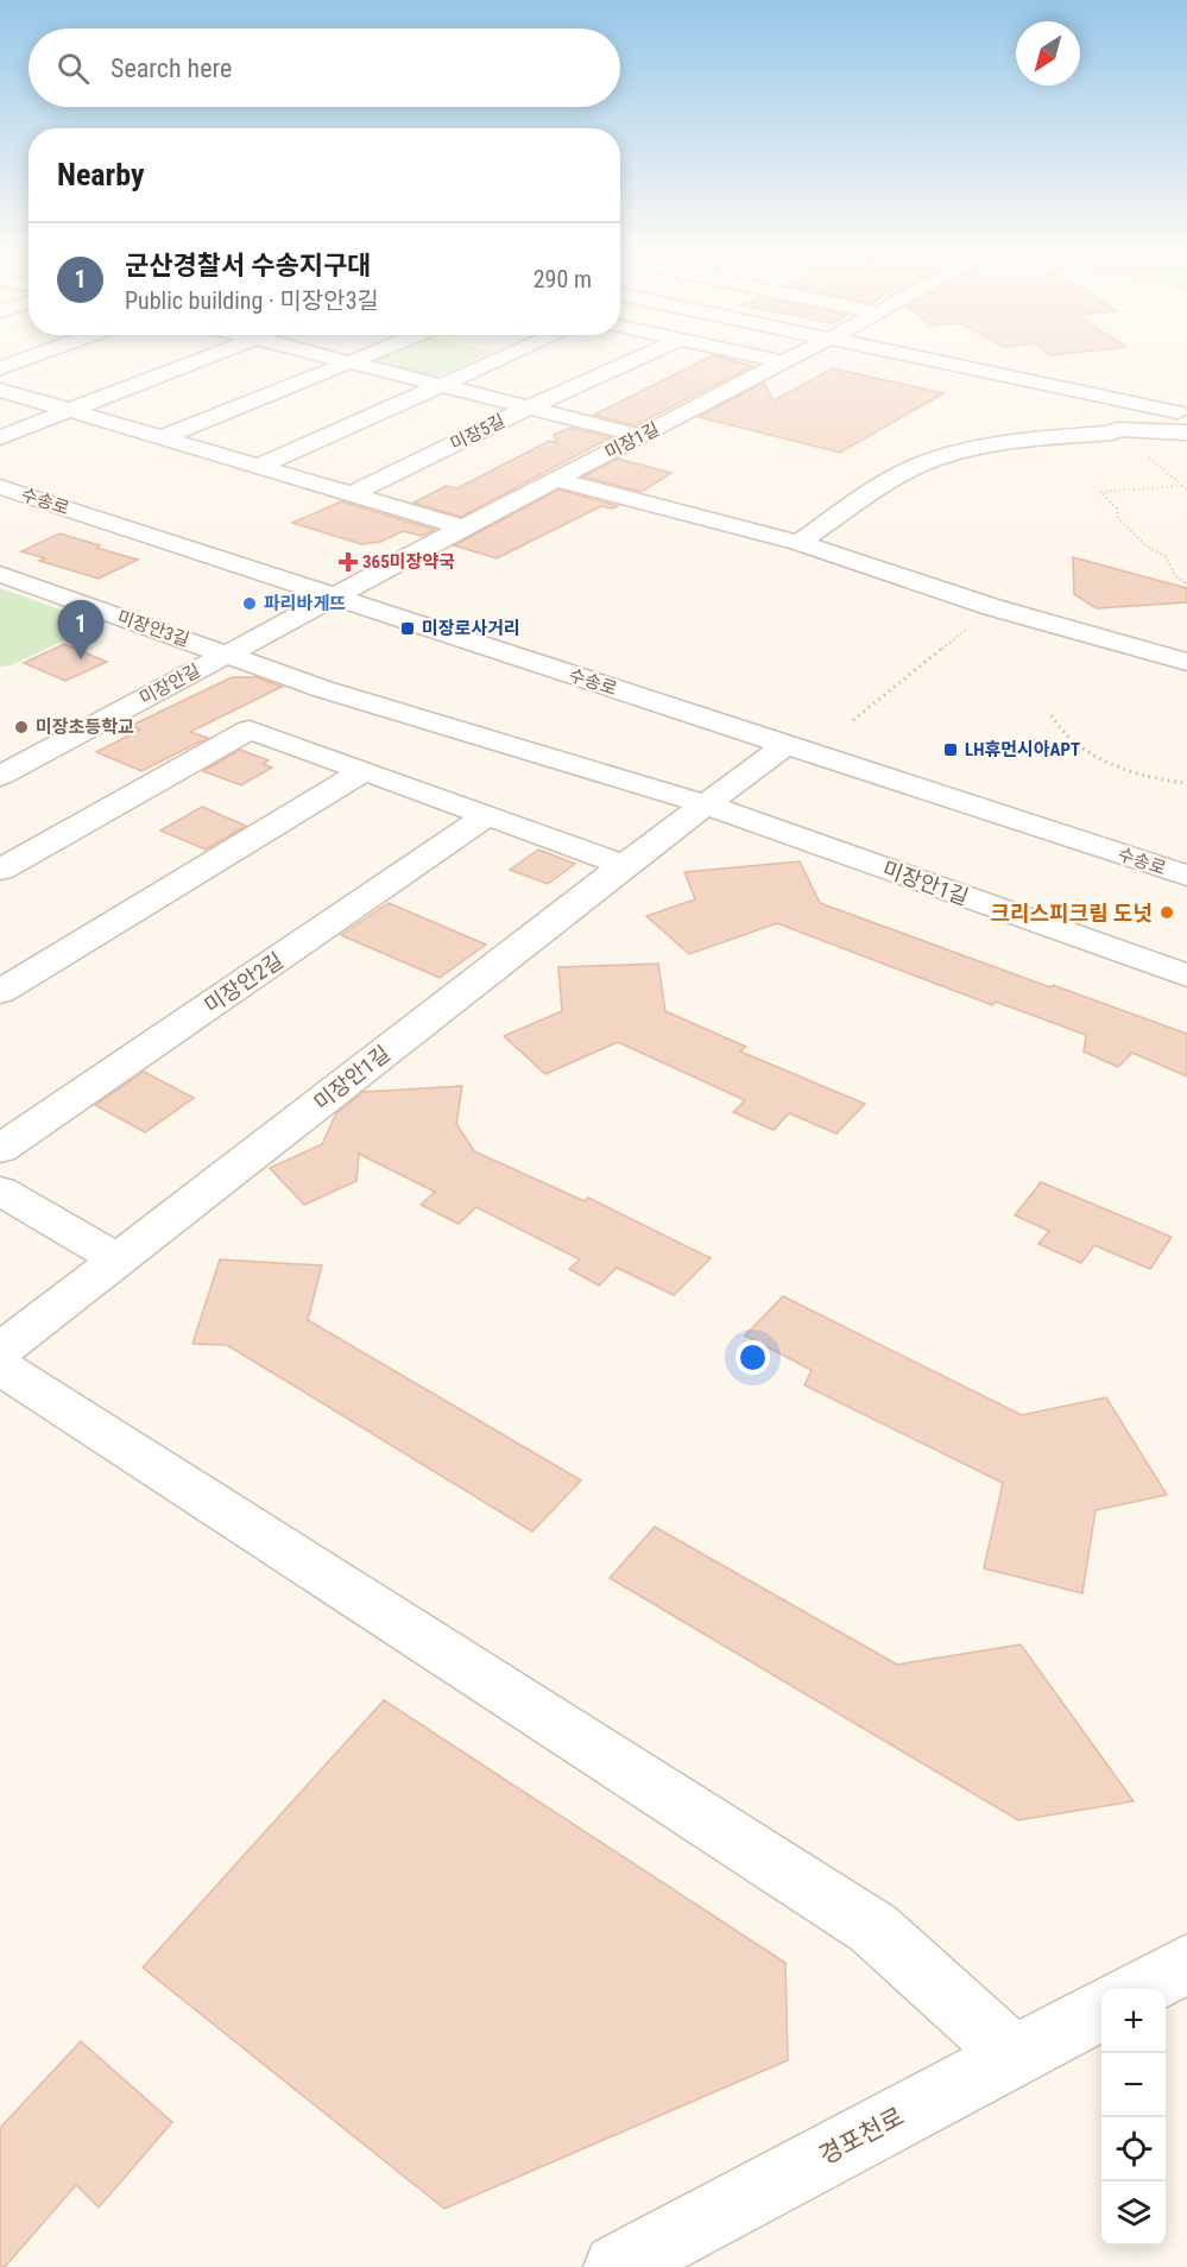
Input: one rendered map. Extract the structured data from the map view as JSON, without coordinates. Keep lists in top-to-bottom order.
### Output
{
  "streets": {
    "street": [
      "미장5길",
      "미장1길",
      "수송로",
      "미장안3길",
      "미장안길",
      "미장안1길",
      "미장안2길",
      "경포천로"
    ]
  },
  "crossings": [
    ["미장1길", "수송로"],
    ["미장1길", "미장안길"],
    ["수송로", "미장안길"],
    ["수송로", "미장안1길"],
    ["미장안3길", "미장안길"],
    ["미장안3길", "미장안1길"],
    ["미장안길", "미장안1길"]
  ],
  "places": {
    "health": ["365미장약국"],
    "other": ["파리바게뜨", "미장초등학교", "크리스피크림 도넛"],
    "transit": ["미장로사거리", "LH휴먼시아APT"]
  },
  "north": "bottom left",
  "page": {
    "search": "Search here",
    "heading": "Nearby",
    "list": [
      {
        "mark": "1",
        "name": "군산경찰서 수송지구대",
        "note": "Public building · 미장안3길",
        "value": "290 m"
      }
    ],
    "pins": "1",
    "map_buttons": ["+", "−"]
  }
}
